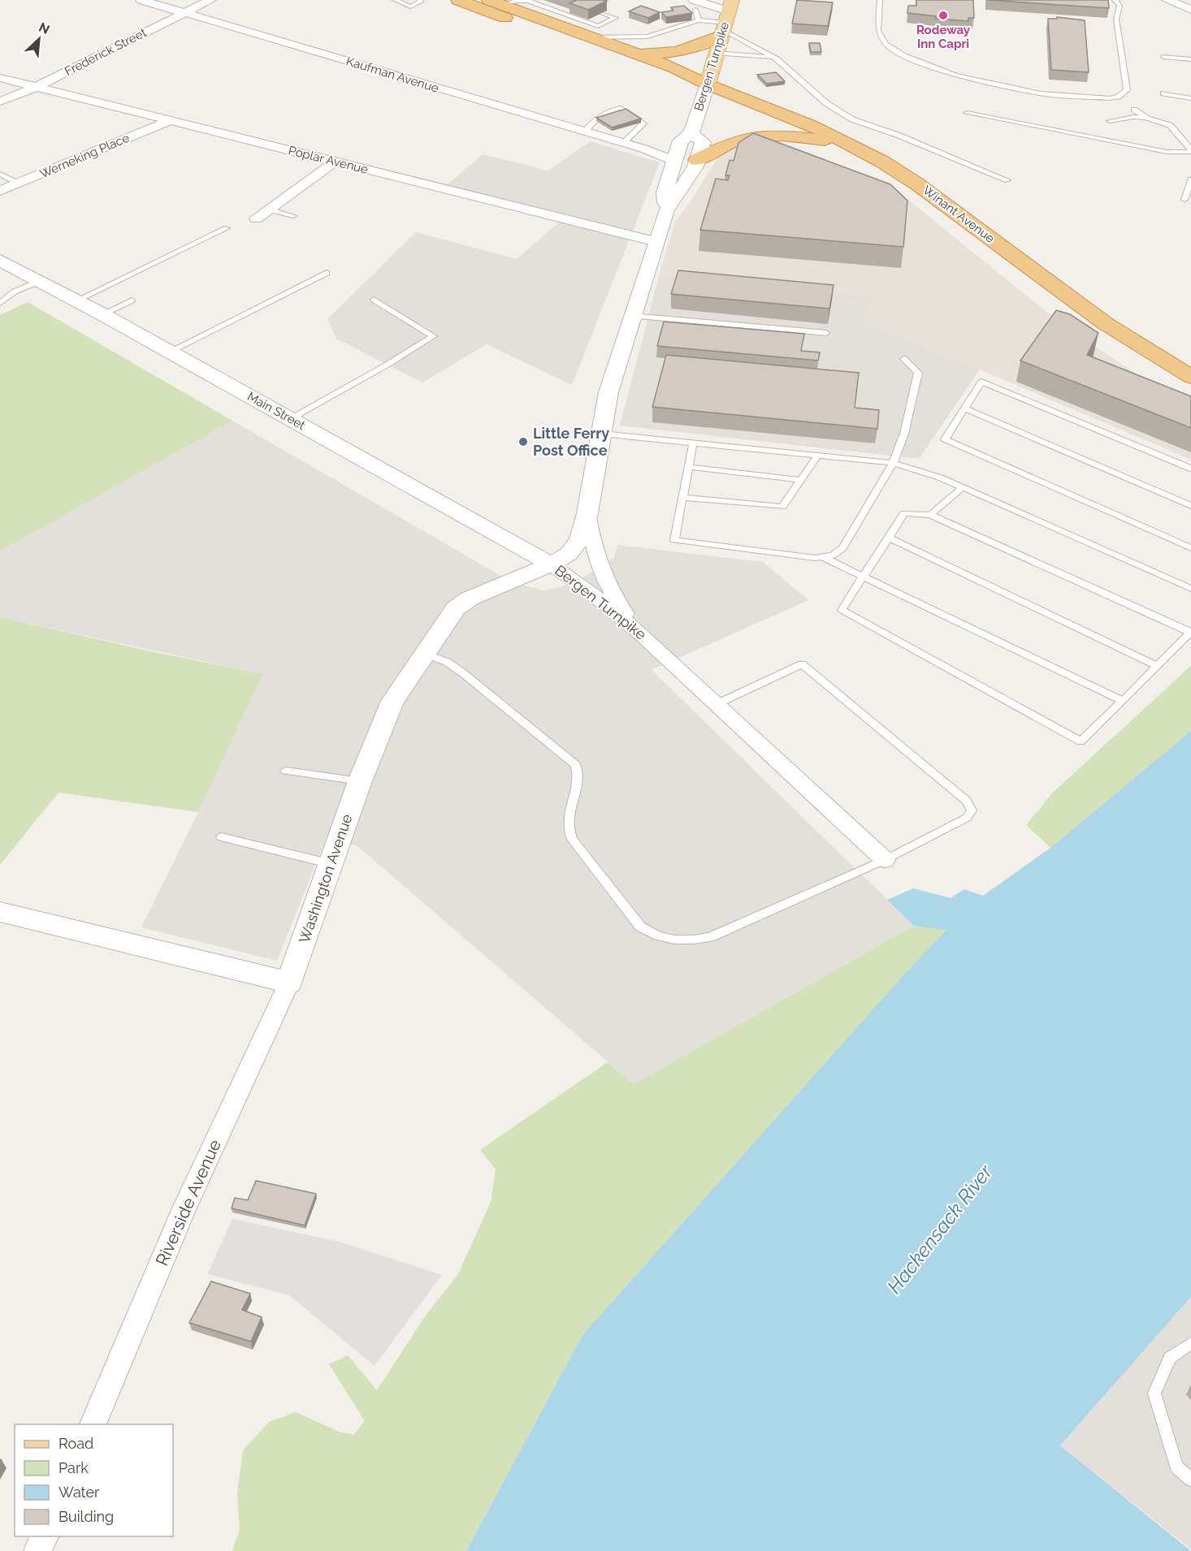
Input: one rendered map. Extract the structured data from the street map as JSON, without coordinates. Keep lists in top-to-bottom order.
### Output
{
  "streets": {
    "highway": ["Winant Avenue"],
    "main road": ["Bergen Turnpike"],
    "street": [
      "Frederick Street",
      "Kaufman Avenue",
      "Werneking Place",
      "Poplar Avenue",
      "Main Street",
      "Washington Avenue",
      "Riverside Avenue"
    ]
  },
  "crossings": [
    ["Frederick Street", "Kaufman Avenue"],
    ["Frederick Street", "Poplar Avenue"],
    ["Bergen Turnpike", "Kaufman Avenue"],
    ["Bergen Turnpike", "Poplar Avenue"],
    ["Bergen Turnpike", "Winant Avenue"],
    ["Bergen Turnpike", "Main Street"],
    ["Bergen Turnpike", "Washington Avenue"],
    ["Werneking Place", "Poplar Avenue"],
    ["Main Street", "Washington Avenue"],
    ["Washington Avenue", "Riverside Avenue"]
  ],
  "water": ["Hackensack River"],
  "places": ["Rodeway Inn Capri", "Little Ferry Post Office"],
  "legend": [
    "Road",
    "Park",
    "Water",
    "Building"
  ],
  "north": "top right"
}
